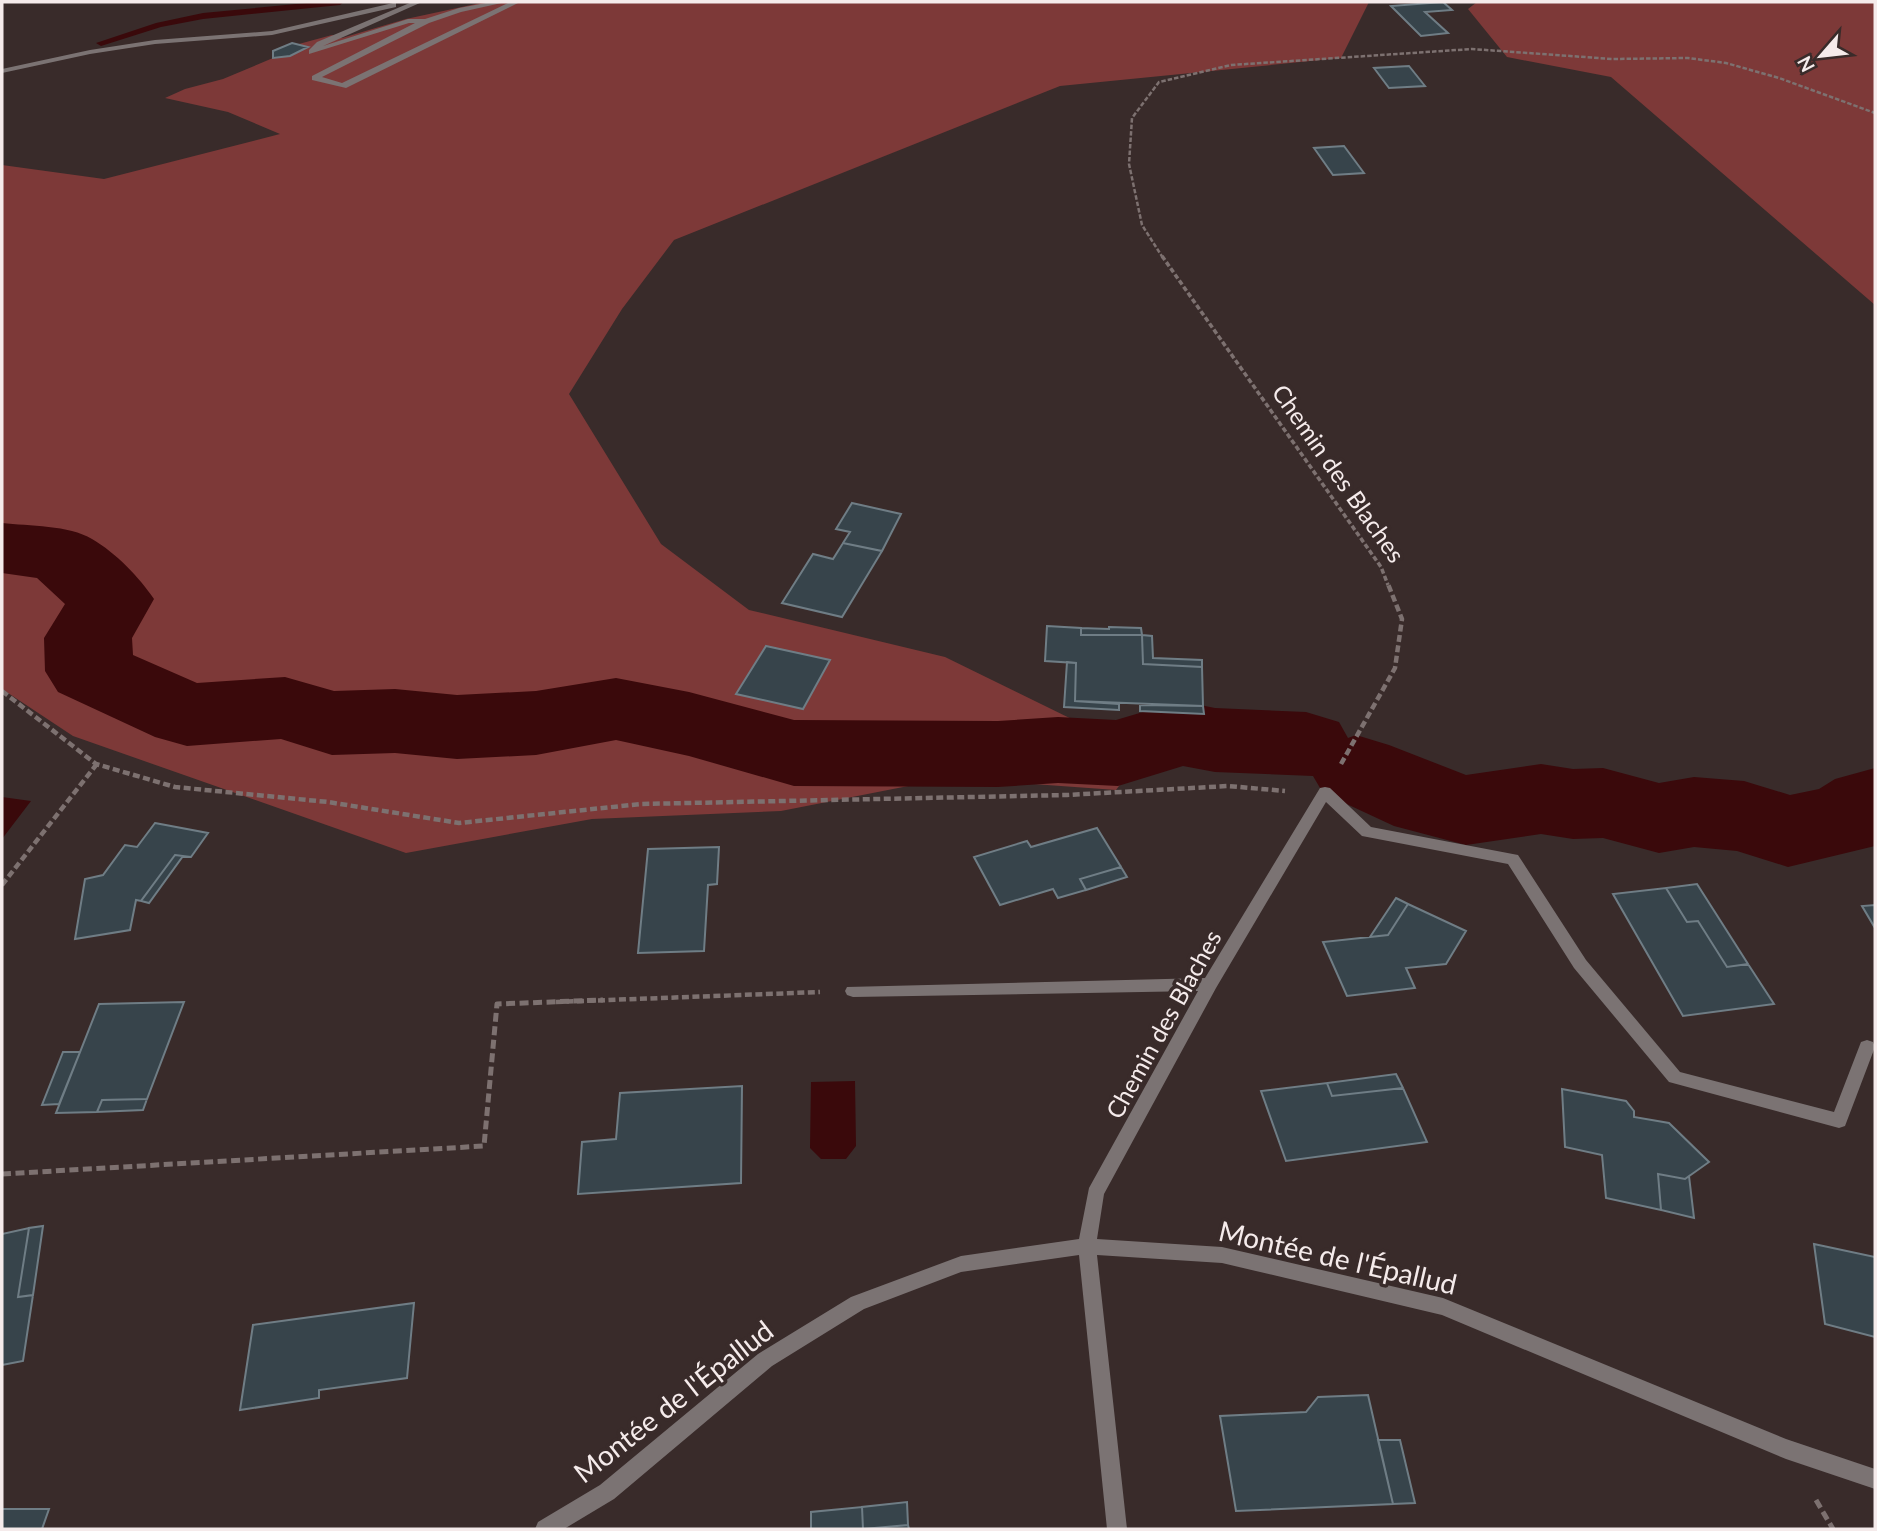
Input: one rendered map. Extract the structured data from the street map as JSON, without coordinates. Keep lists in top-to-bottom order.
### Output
{
  "streets": {
    "street": ["Chemin des Blaches", "Montée de l'Épallud"]
  },
  "crossings": [
    ["Chemin des Blaches", "Montée de l'Épallud"]
  ],
  "north": "bottom left"
}
